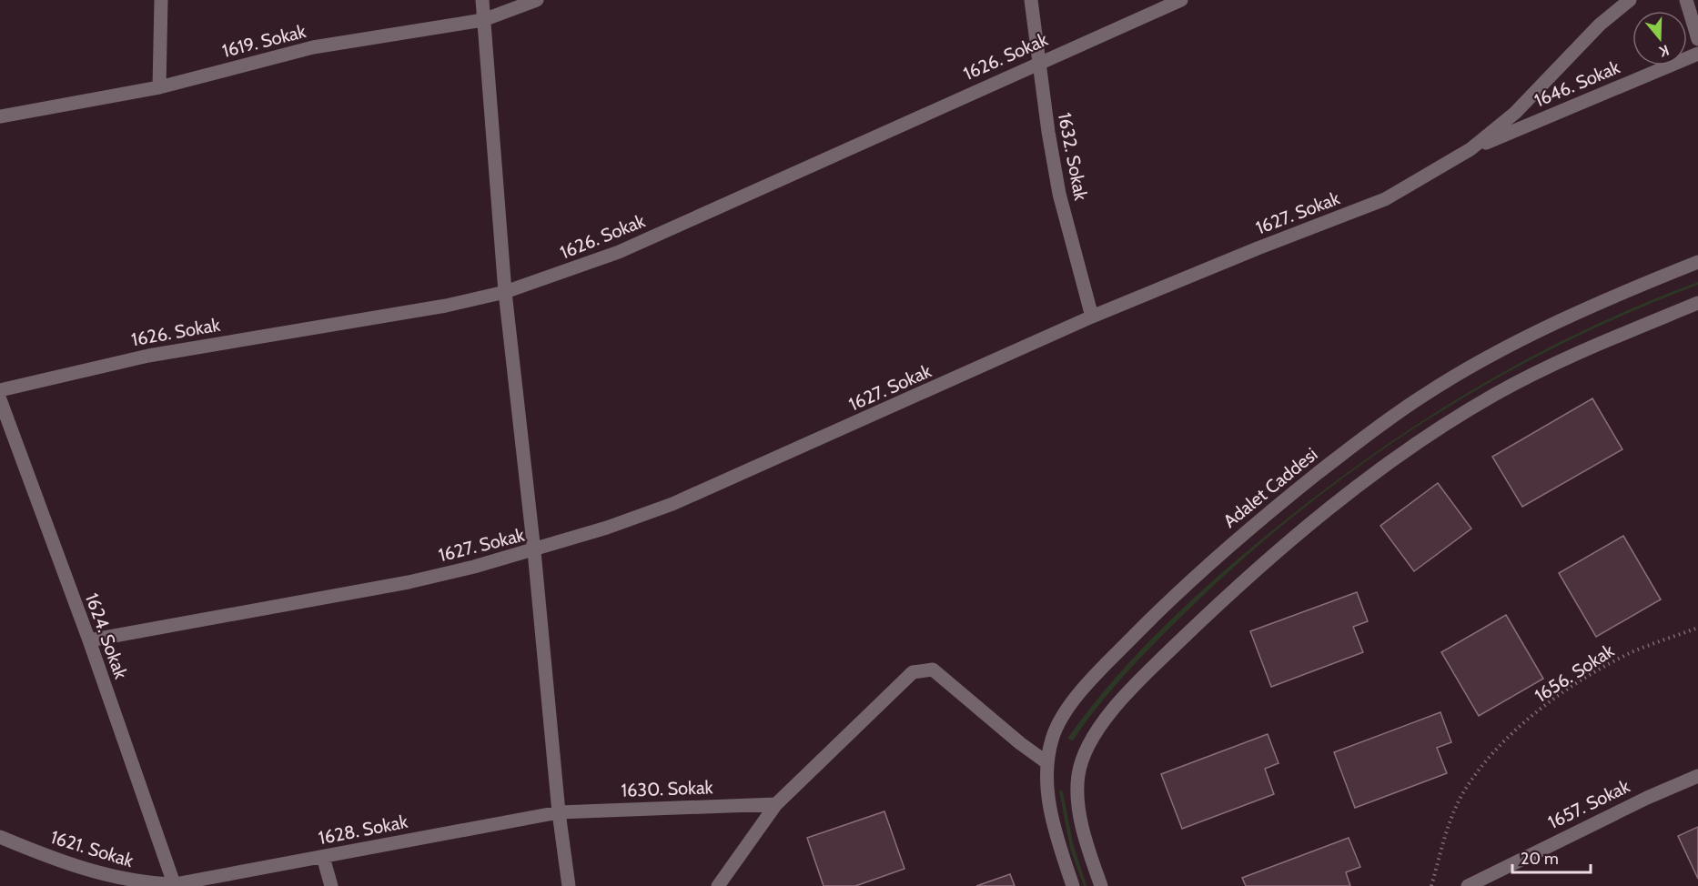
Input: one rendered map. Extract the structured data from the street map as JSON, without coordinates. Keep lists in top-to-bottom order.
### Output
{
  "streets": {
    "street": [
      "1619. Sokak",
      "1626. Sokak",
      "1646. Sokak",
      "1632. Sokak",
      "1627. Sokak",
      "Adalet Caddesi",
      "1624. Sokak",
      "1630. Sokak",
      "1657. Sokak",
      "1628. Sokak",
      "1621. Sokak"
    ],
    "path": ["1656. Sokak"]
  },
  "crossings": [
    ["1626. Sokak", "1632. Sokak"],
    ["1646. Sokak", "1627. Sokak"],
    ["1632. Sokak", "1627. Sokak"],
    ["1627. Sokak", "1624. Sokak"],
    ["1624. Sokak", "1628. Sokak"],
    ["1624. Sokak", "1621. Sokak"],
    ["1630. Sokak", "1628. Sokak"],
    ["1628. Sokak", "1621. Sokak"]
  ],
  "scale_bar": "20 m",
  "north": "bottom"
}
